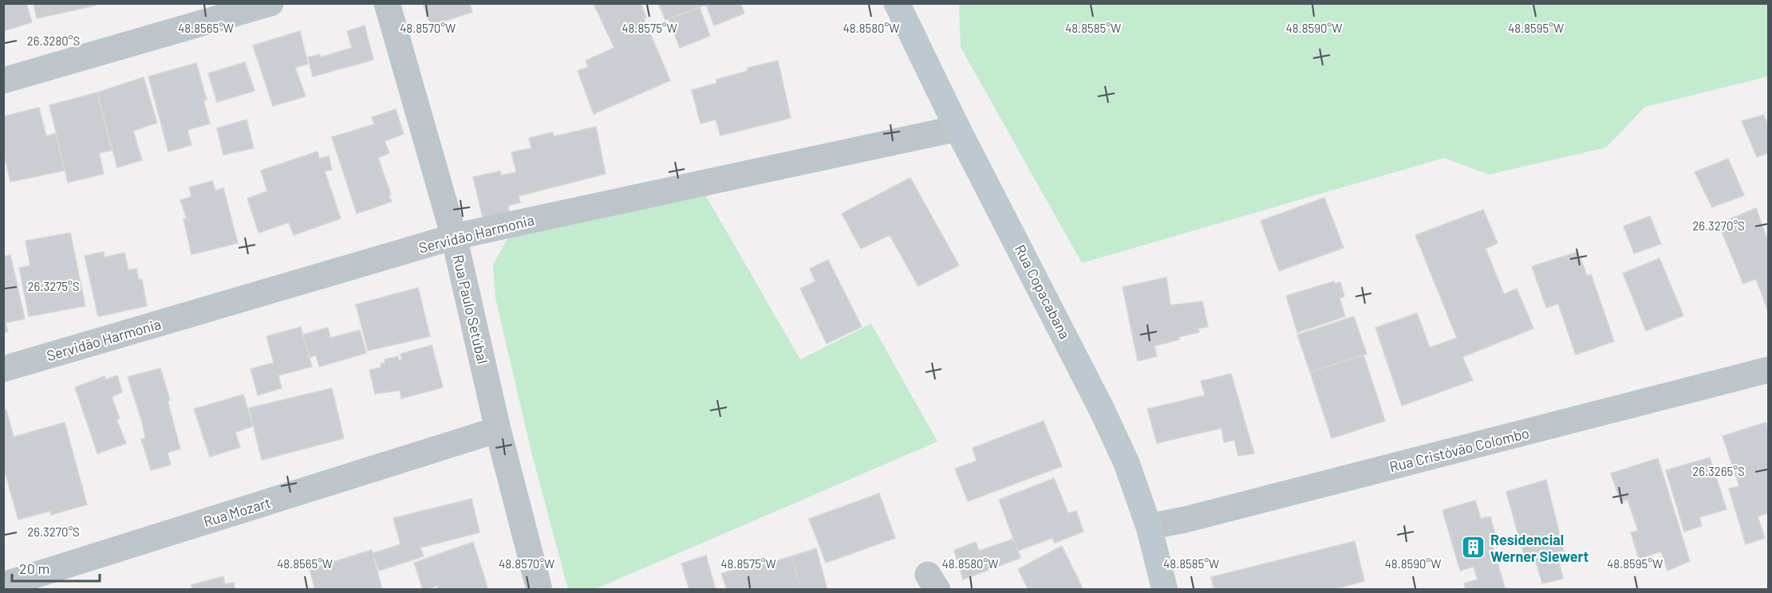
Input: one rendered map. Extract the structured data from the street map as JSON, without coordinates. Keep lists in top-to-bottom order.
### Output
{
  "streets": {
    "main road": ["Rua Copacabana"],
    "street": [
      "Servidão Harmonia",
      "Rua Paulo Setúbal",
      "Rua Cristóvão Colombo",
      "Rua Mozart"
    ]
  },
  "crossings": [
    ["Servidão Harmonia", "Rua Copacabana"],
    ["Servidão Harmonia", "Rua Paulo Setúbal"],
    ["Rua Copacabana", "Rua Cristóvão Colombo"],
    ["Rua Paulo Setúbal", "Rua Mozart"]
  ],
  "places": {
    "building": ["Residencial Werner Siewert"]
  },
  "scale_bar": "20 m",
  "coordinates": [
    "48.8565°W",
    "48.8570°W",
    "48.8575°W",
    "48.8580°W",
    "48.8585°W",
    "48.8590°W",
    "48.8595°W",
    "26.3280°S",
    "26.3270°S",
    "26.3275°S",
    "26.3265°S"
  ]
}
